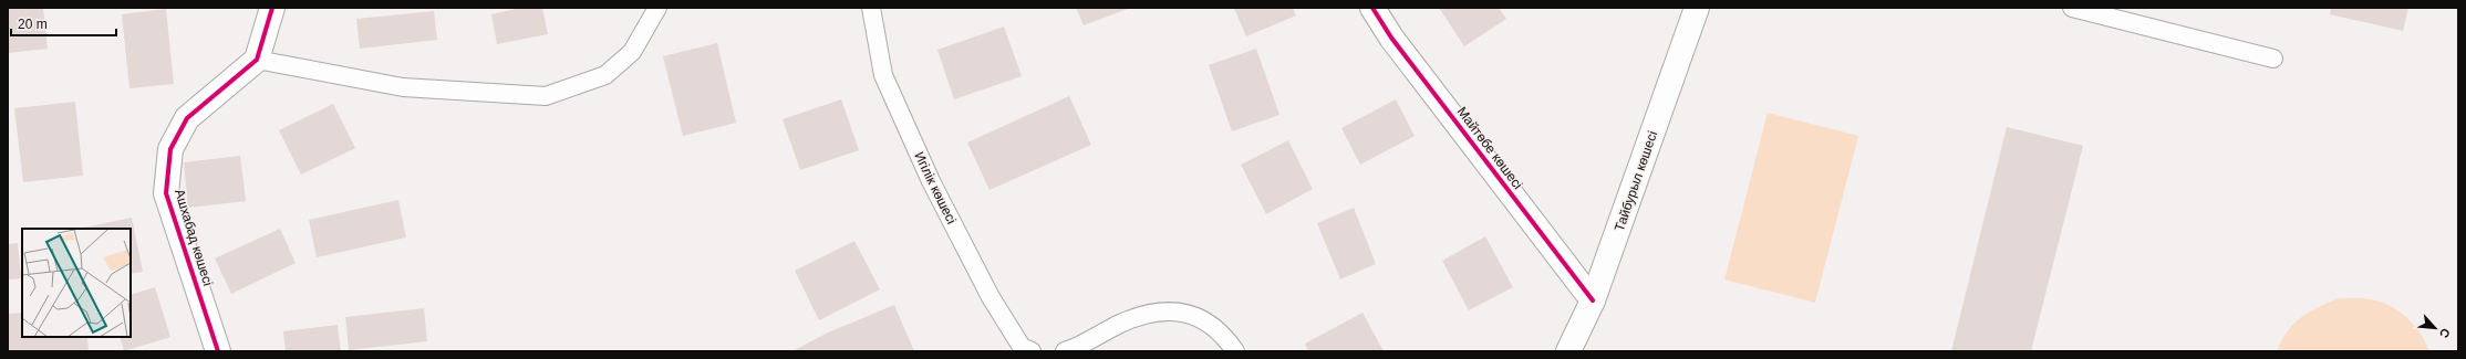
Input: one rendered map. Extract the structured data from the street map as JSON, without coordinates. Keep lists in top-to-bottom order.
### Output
{
  "streets": {
    "street": ["Майтөбе көшесі", "Тайбурыл көшесі", "Ашхабад көшесі"],
    "lane": ["Игілік көшесі"]
  },
  "crossings": [
    ["Майтөбе көшесі", "Тайбурыл көшесі"]
  ],
  "scale_bar": "20 m",
  "north": "bottom right"
}
